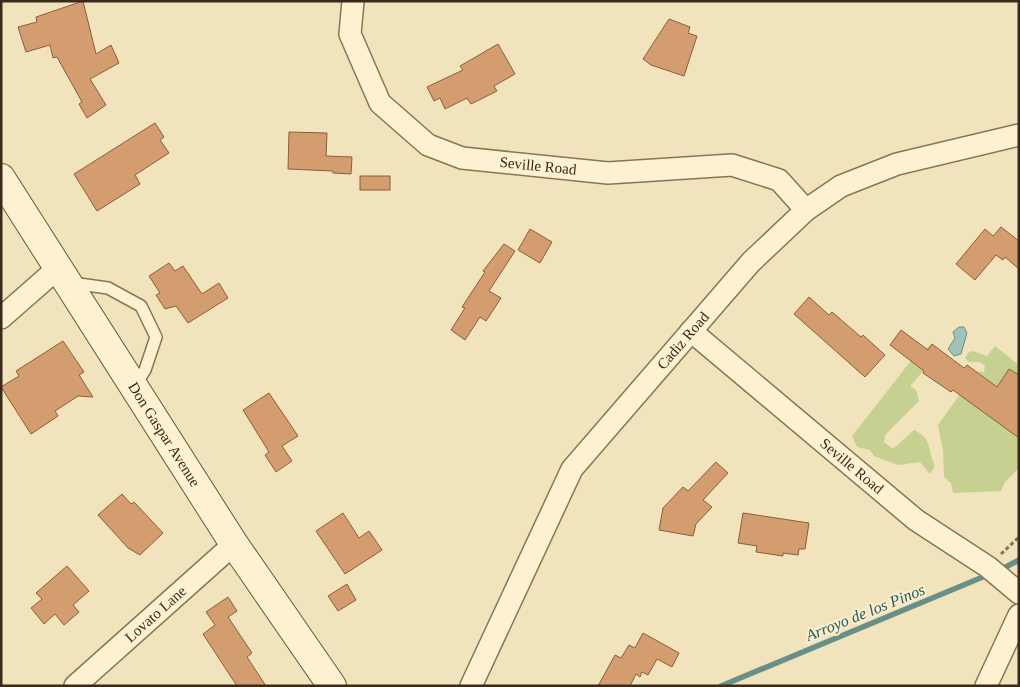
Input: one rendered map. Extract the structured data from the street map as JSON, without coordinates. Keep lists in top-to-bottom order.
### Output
{
  "streets": {
    "street": [
      "Seville Road",
      "Cadiz Road",
      "Don Gaspar Avenue",
      "Lovato Lane"
    ]
  },
  "crossings": [
    ["Seville Road", "Cadiz Road"],
    ["Don Gaspar Avenue", "Lovato Lane"]
  ],
  "water": ["Arroyo de los Pinos"]
}
